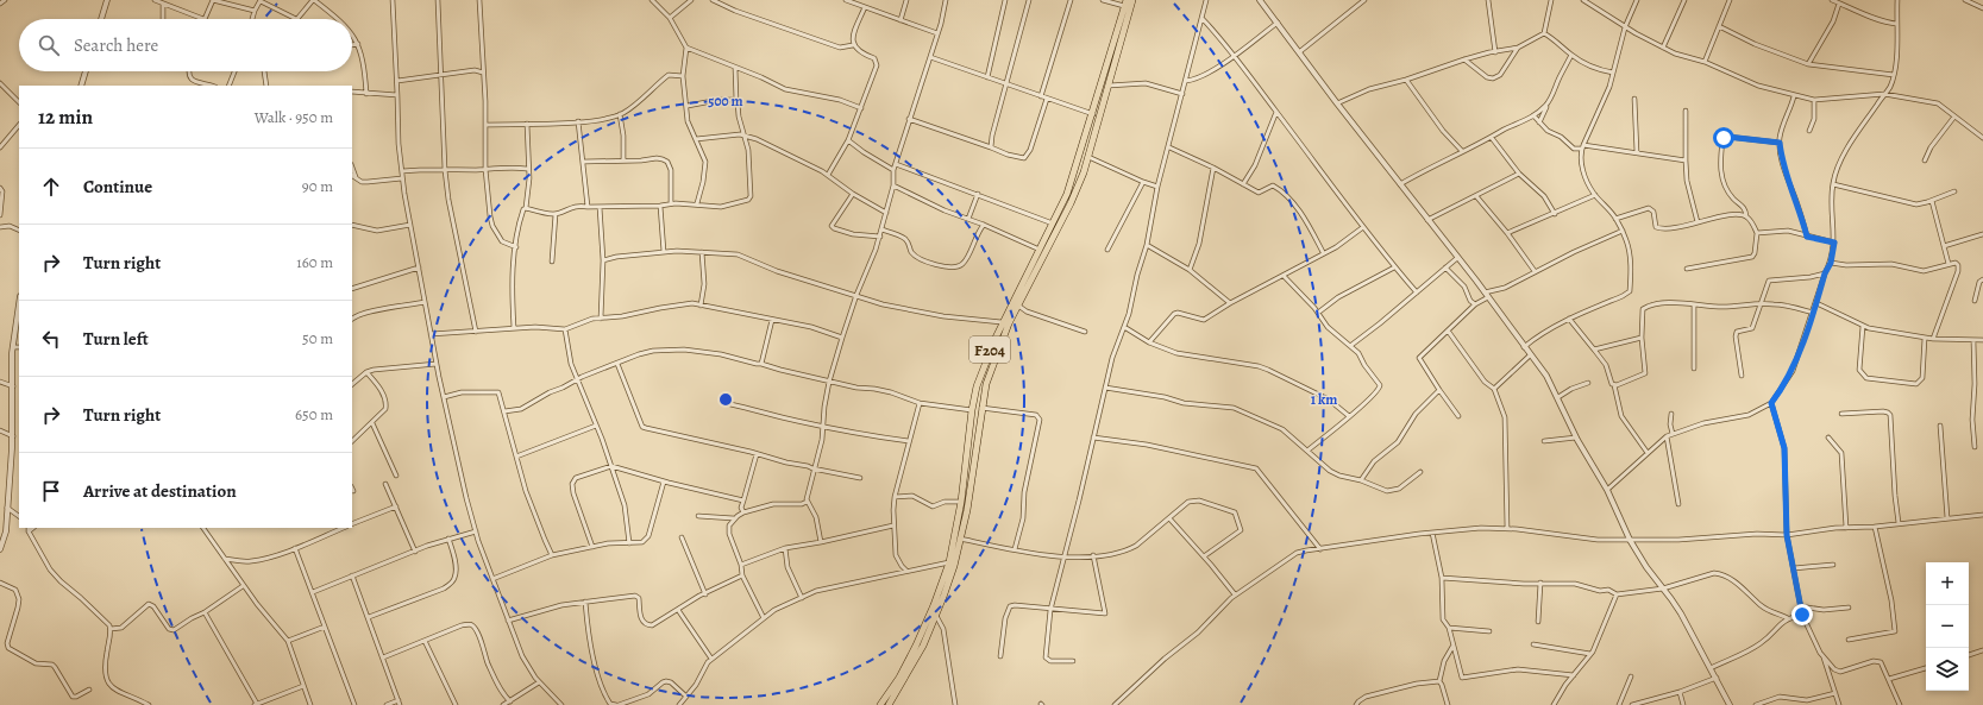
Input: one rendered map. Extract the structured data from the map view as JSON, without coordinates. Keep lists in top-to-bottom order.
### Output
{
  "streets": {
    "main road": ["F204"]
  },
  "page": {
    "search": "Search here",
    "heading": ["12 min", "Walk · 950 m"],
    "list": [
      ["Continue", "90 m"],
      ["Turn right", "160 m"],
      ["Turn left", "50 m"],
      ["Turn right", "650 m"],
      "Arrive at destination"
    ],
    "map_buttons": ["+", "−"]
  },
  "rings": ["500 m", "1 km"]
}
